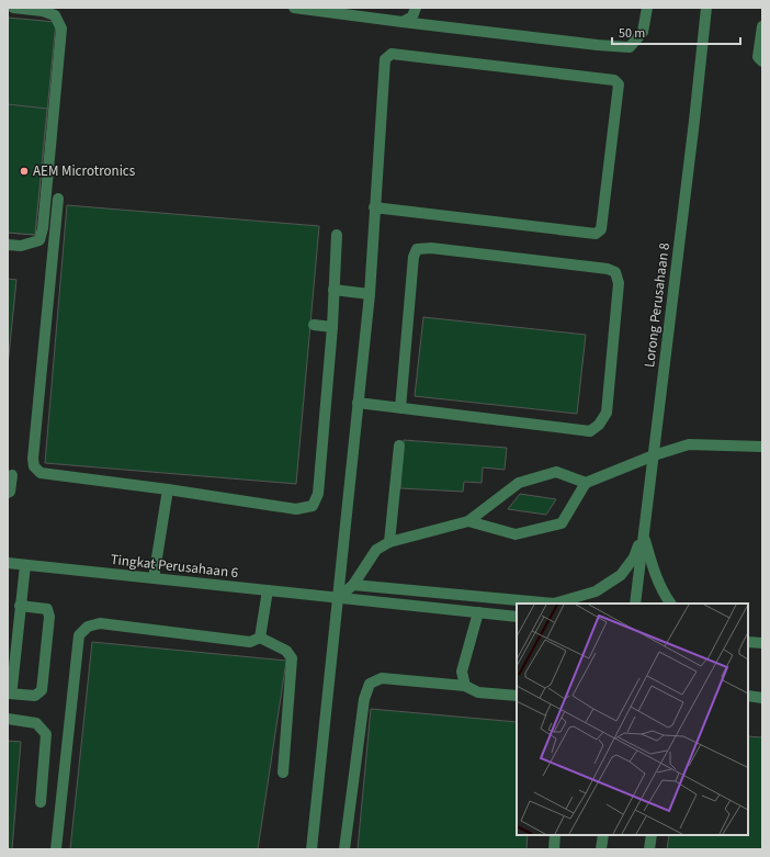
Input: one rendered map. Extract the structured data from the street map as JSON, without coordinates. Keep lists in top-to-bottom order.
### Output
{
  "streets": {
    "street": ["Lorong Perusahaan 8", "Tingkat Perusahaan 6"]
  },
  "places": ["AEM Microtronics"],
  "scale_bar": "50 m"
}
